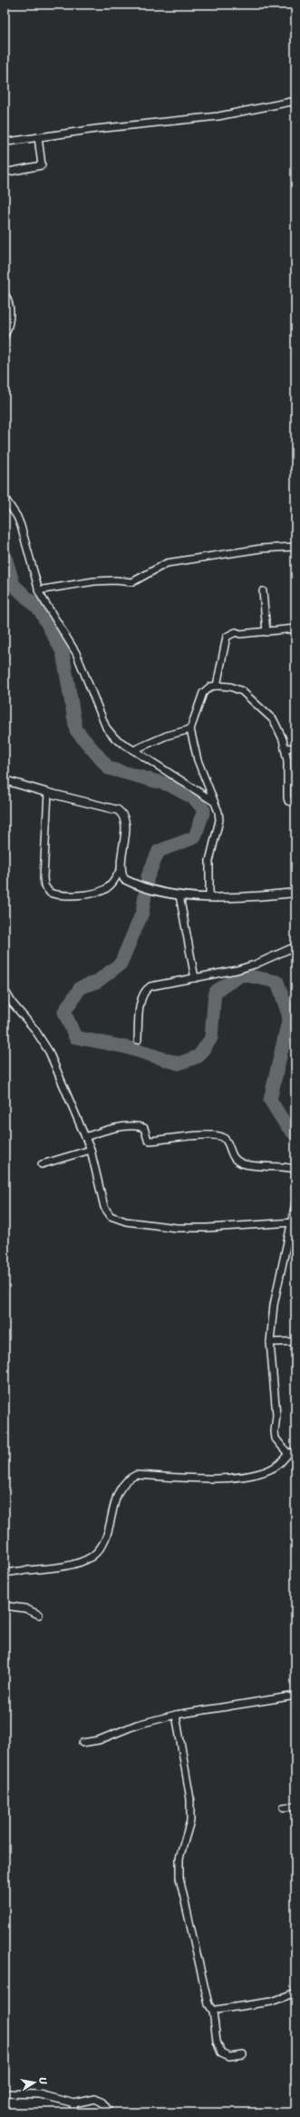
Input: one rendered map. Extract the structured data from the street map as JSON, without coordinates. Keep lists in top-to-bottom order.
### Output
{
  "north": "right"
}
